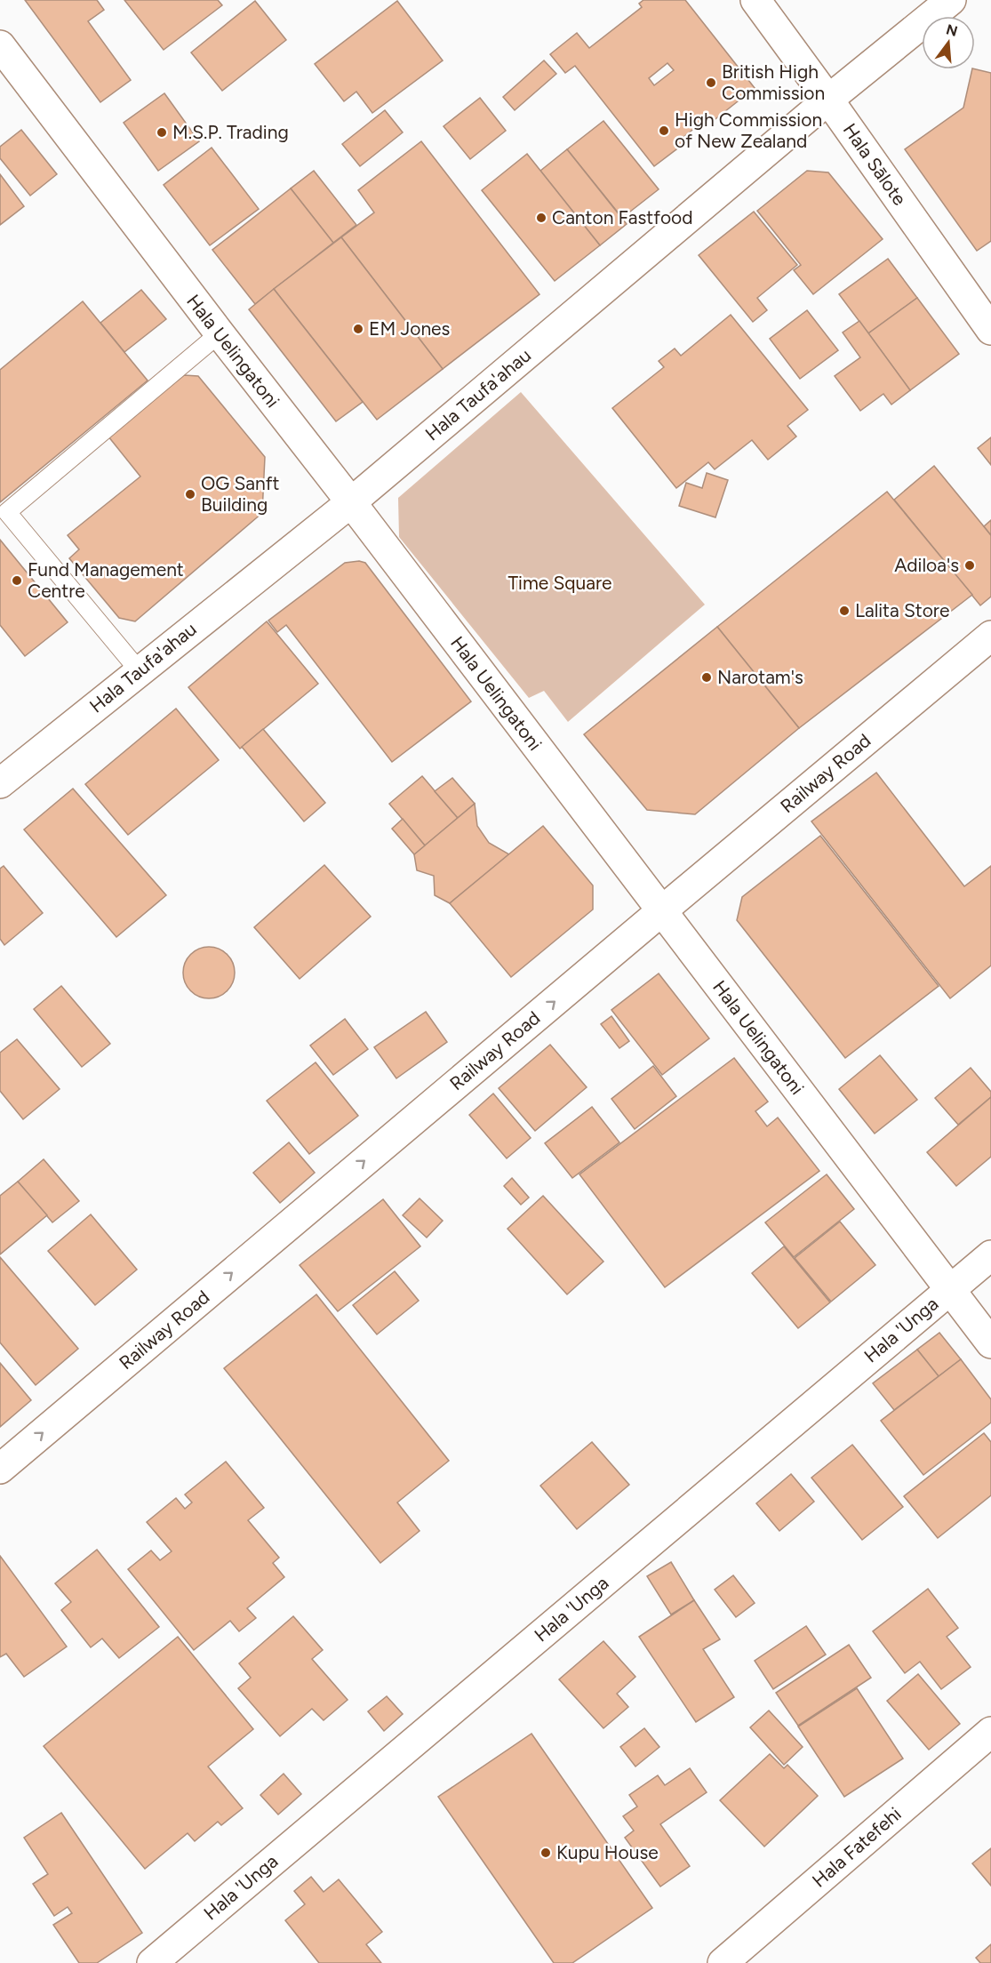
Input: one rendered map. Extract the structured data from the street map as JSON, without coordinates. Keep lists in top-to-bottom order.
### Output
{
  "streets": {
    "street": [
      "Hala Sālote",
      "Hala Uelingatoni",
      "Hala Taufa'ahau",
      "Railway Road",
      "Hala 'Unga",
      "Hala Fatefehi"
    ]
  },
  "crossings": [
    ["Hala Sālote", "Hala Taufa'ahau"],
    ["Hala Uelingatoni", "Hala Taufa'ahau"],
    ["Hala Uelingatoni", "Railway Road"],
    ["Hala Uelingatoni", "Hala 'Unga"]
  ],
  "one_way": ["Railway Road"],
  "parks": ["Time Square"],
  "places": [
    "British High Commission",
    "High Commission of New Zealand",
    "M.S.P. Trading",
    "Canton Fastfood",
    "EM Jones",
    "OG Sanft Building",
    "Adiloa's",
    "Fund Management Centre",
    "Lalita Store",
    "Narotam's",
    "Kupu House"
  ],
  "north": "top"
}
